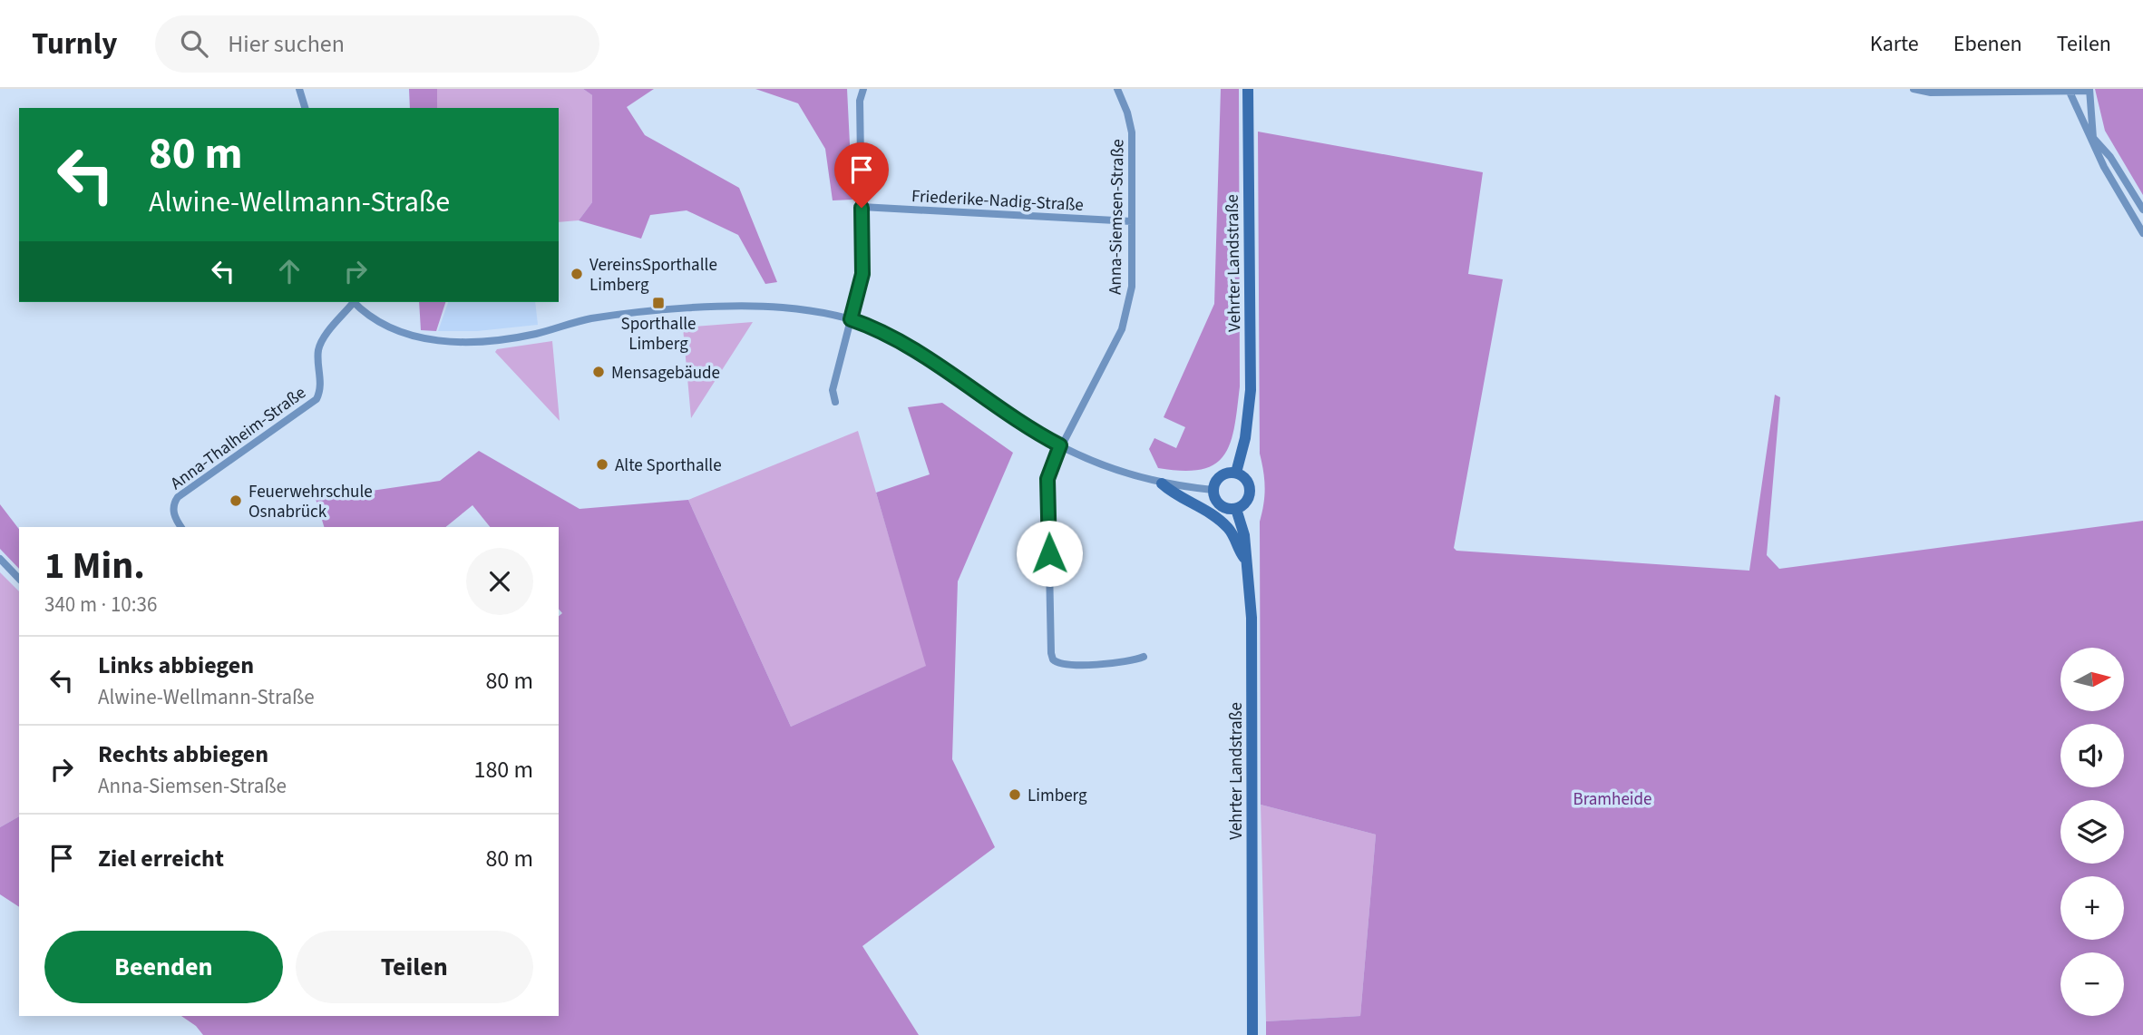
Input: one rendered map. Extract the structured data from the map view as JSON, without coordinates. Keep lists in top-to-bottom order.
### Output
{
  "streets": {
    "main road": ["Vehrter Landstraße"],
    "street": ["Friederike-Nadig-Straße", "Anna-Siemsen-Straße", "Anna-Thalheim-Straße"]
  },
  "crossings": [
    ["Friederike-Nadig-Straße", "Anna-Siemsen-Straße"]
  ],
  "parks": ["Bramheide"],
  "places": {
    "other": [
      "VereinsSporthalle Limberg",
      "Mensagebäude",
      "Alte Sporthalle",
      "Feuerwehrschule Osnabrück",
      "Limberg"
    ],
    "transit": ["Sporthalle Limberg"]
  },
  "north": "right",
  "page": {
    "header": "Turnly",
    "search": "Hier suchen",
    "nav": ["Karte", "Ebenen", "Teilen"],
    "turn": ["80 m", "Alwine-Wellmann-Straße"],
    "heading": ["1 Min.", "340 m · 10:36"],
    "list": [
      {
        "name": "Links abbiegen",
        "note": "Alwine-Wellmann-Straße",
        "value": "80 m"
      },
      {
        "name": "Rechts abbiegen",
        "note": "Anna-Siemsen-Straße",
        "value": "180 m"
      },
      {
        "name": "Ziel erreicht",
        "value": "80 m"
      }
    ],
    "map_buttons": ["+", "−"],
    "buttons": ["Beenden", "Teilen"]
  }
}
